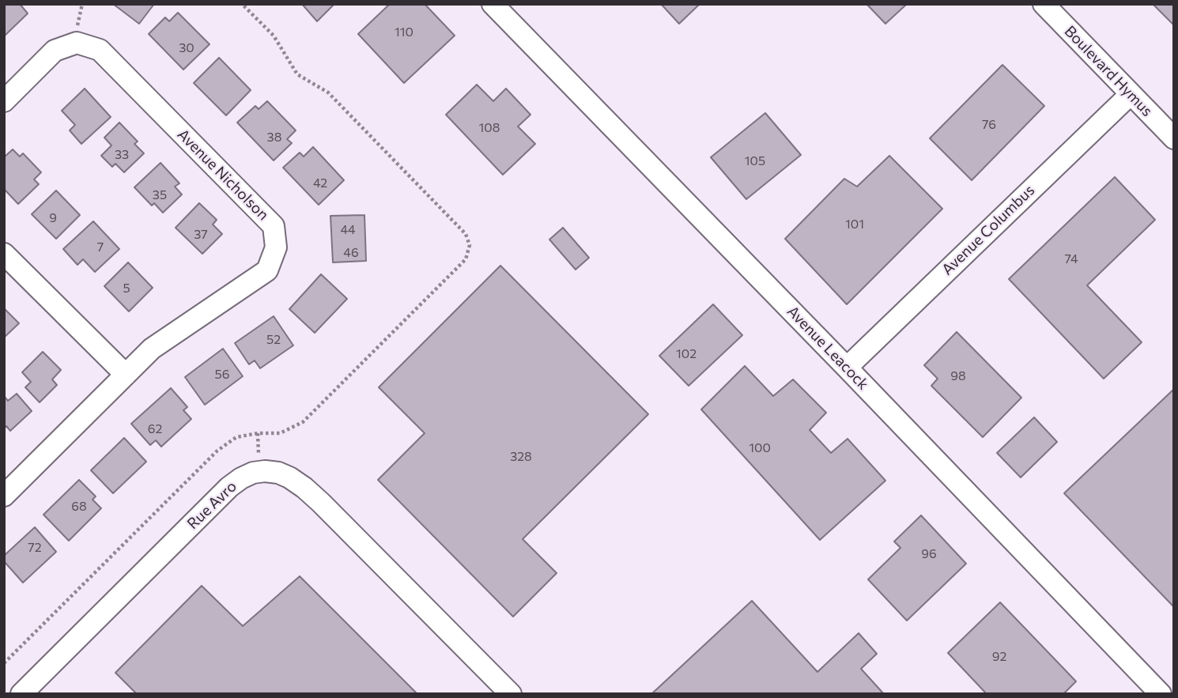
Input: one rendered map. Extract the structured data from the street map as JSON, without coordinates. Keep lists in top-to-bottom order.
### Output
{
  "streets": {
    "street": [
      "Boulevard Hymus",
      "Avenue Nicholson",
      "Avenue Columbus",
      "Avenue Leacock",
      "Rue Avro"
    ]
  },
  "crossings": [
    ["Boulevard Hymus", "Avenue Columbus"],
    ["Avenue Columbus", "Avenue Leacock"]
  ],
  "house_numbers": [
    "110",
    "30",
    "76",
    "108",
    "38",
    "33",
    "105",
    "42",
    "35",
    "9",
    "101",
    "44",
    "37",
    "7",
    "46",
    "74",
    "5",
    "52",
    "102",
    "56",
    "98",
    "62",
    "100",
    "328",
    "68",
    "72",
    "96",
    "92"
  ]
}
